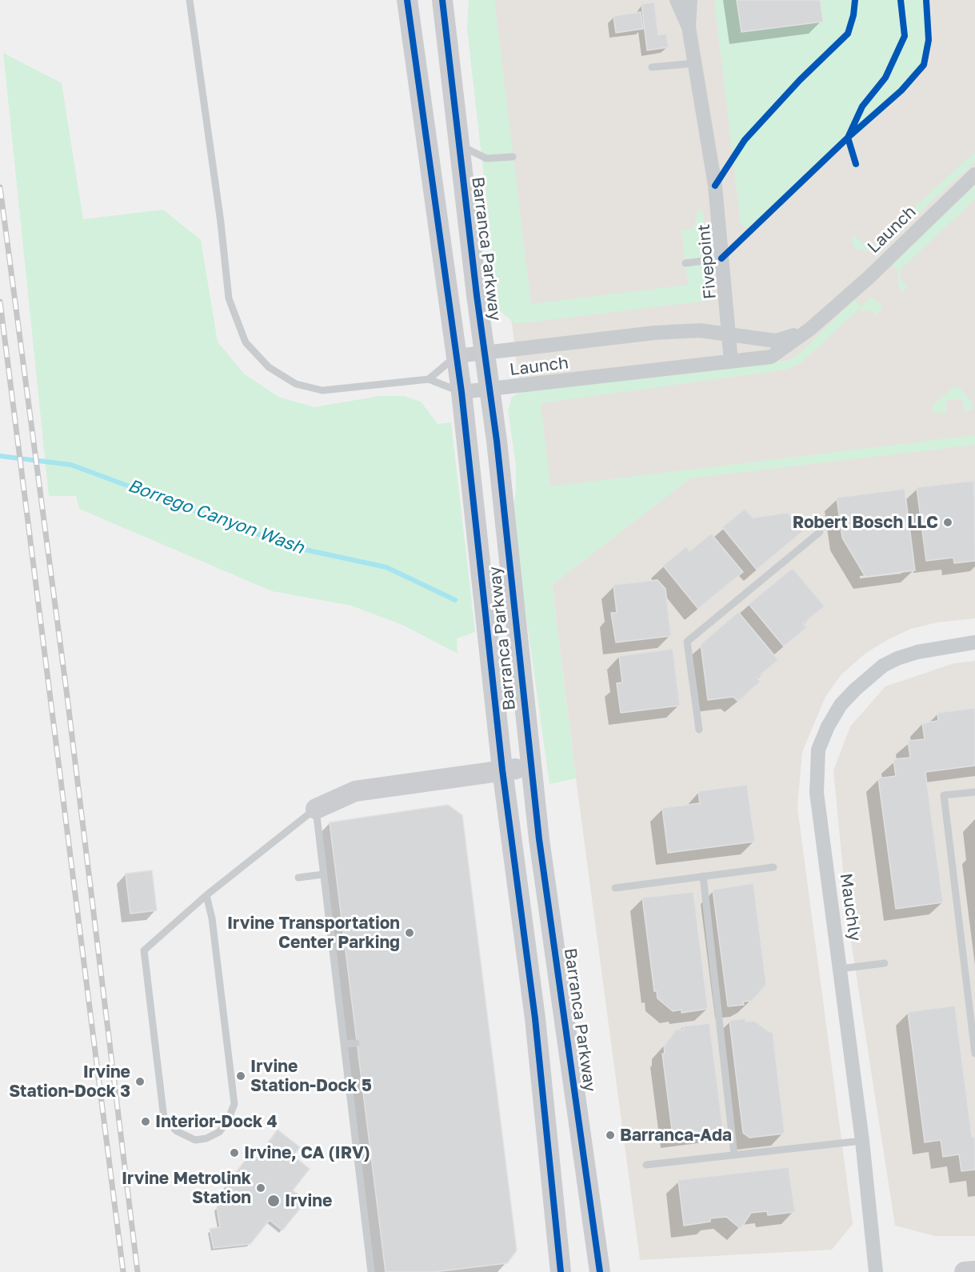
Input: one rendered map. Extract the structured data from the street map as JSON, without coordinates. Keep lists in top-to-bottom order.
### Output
{
  "streets": {
    "main road": ["Barranca Parkway"],
    "street": ["Launch", "Fivepoint", "Mauchly"]
  },
  "crossings": [
    ["Launch", "Barranca Parkway"],
    ["Launch", "Fivepoint"]
  ],
  "water": ["Borrego Canyon Wash"],
  "places": [
    "Robert Bosch LLC",
    "Irvine Transportation Center Parking",
    "Irvine Station-Dock 5",
    "Irvine Station-Dock 3",
    "Interior-Dock 4",
    "Barranca-Ada",
    "Irvine, CA (IRV)",
    "Irvine Metrolink Station",
    "Irvine"
  ]
}
